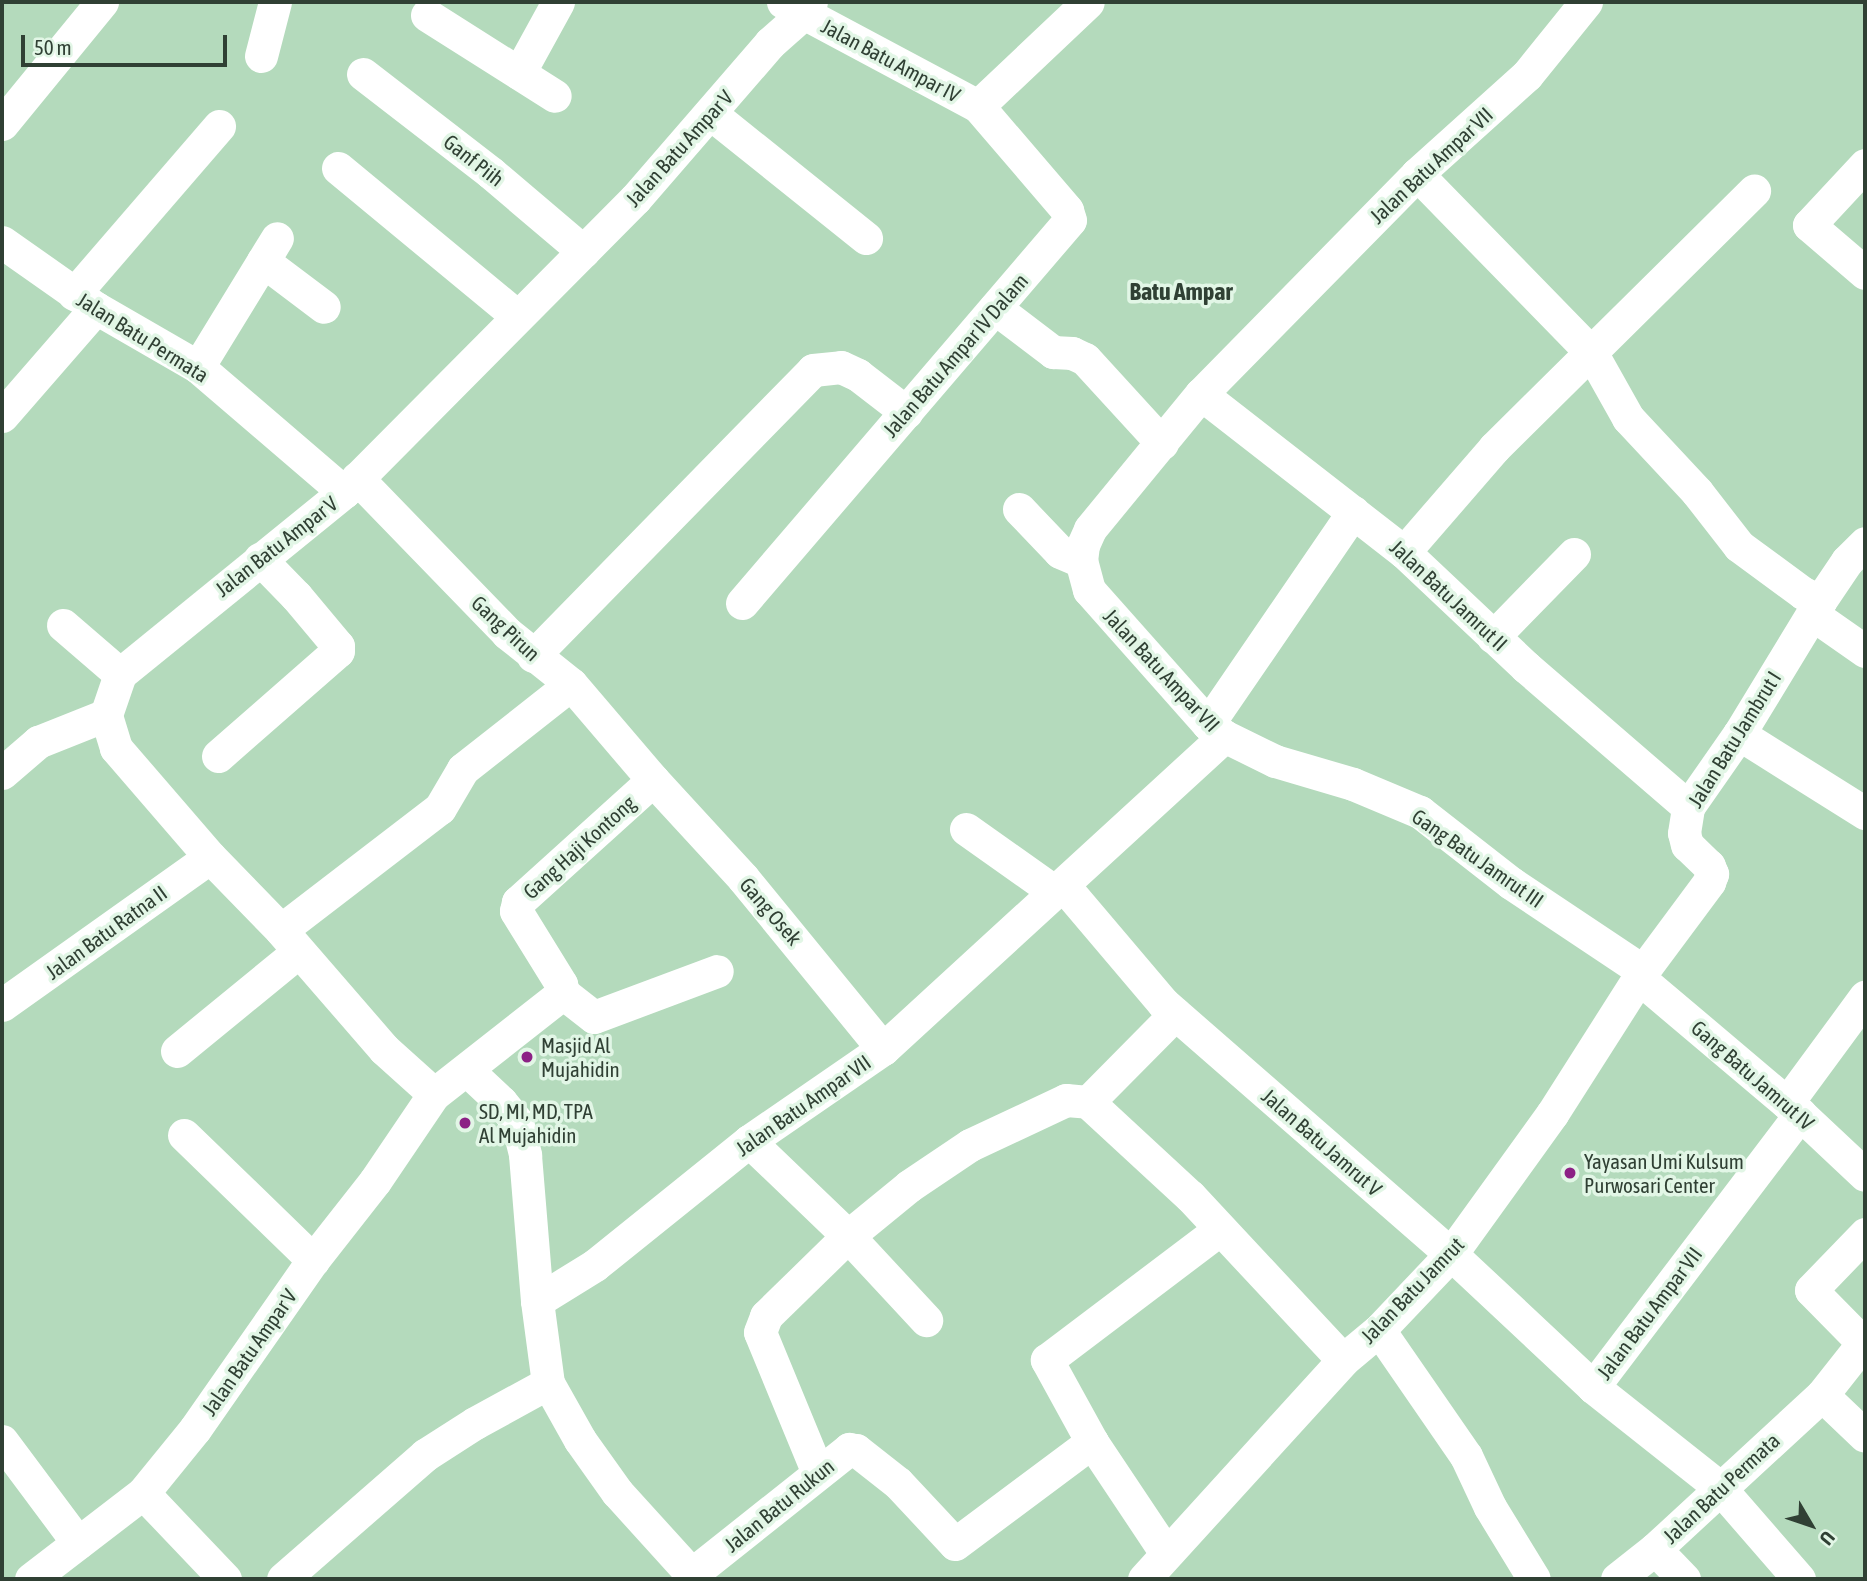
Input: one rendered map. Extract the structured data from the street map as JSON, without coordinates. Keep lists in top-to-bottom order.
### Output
{
  "streets": {
    "street": [
      "Jalan Batu Ampar IV",
      "Jalan Batu Ampar V",
      "Ganf Piih",
      "Jalan Batu Ampar VII",
      "Jalan Batu Permata",
      "Jalan Batu Ampar IV Dalam",
      "Jalan Batu Jamrut II",
      "Gang Pirun",
      "Jalan Batu Jambrut I",
      "Gang Haji Kontong",
      "Gang Batu Jamrut III",
      "Gang Osek",
      "Jalan Batu Ratna II",
      "Gang Batu Jamrut IV",
      "Jalan Batu Jamrut V",
      "Jalan Batu Jamrut",
      "Jalan Batu Rukun"
    ]
  },
  "crossings": [
    ["Jalan Batu Ampar IV", "Jalan Batu Ampar V"],
    ["Jalan Batu Ampar IV", "Jalan Batu Ampar IV Dalam"],
    ["Jalan Batu Ampar V", "Ganf Piih"],
    ["Jalan Batu Ampar V", "Jalan Batu Permata"],
    ["Jalan Batu Ampar V", "Gang Pirun"],
    ["Jalan Batu Ampar VII", "Jalan Batu Permata"],
    ["Jalan Batu Ampar VII", "Jalan Batu Jamrut II"],
    ["Jalan Batu Ampar VII", "Gang Batu Jamrut III"],
    ["Jalan Batu Ampar VII", "Gang Osek"],
    ["Jalan Batu Ampar VII", "Gang Batu Jamrut IV"],
    ["Jalan Batu Ampar VII", "Jalan Batu Jamrut V"],
    ["Jalan Batu Permata", "Gang Pirun"],
    ["Jalan Batu Jamrut II", "Jalan Batu Jambrut I"],
    ["Gang Pirun", "Gang Haji Kontong"],
    ["Gang Pirun", "Gang Osek"],
    ["Jalan Batu Jambrut I", "Gang Batu Jamrut III"],
    ["Jalan Batu Jambrut I", "Gang Batu Jamrut IV"],
    ["Jalan Batu Jambrut I", "Jalan Batu Jamrut"],
    ["Gang Haji Kontong", "Gang Osek"],
    ["Gang Batu Jamrut III", "Gang Batu Jamrut IV"],
    ["Gang Batu Jamrut III", "Jalan Batu Jamrut"],
    ["Gang Batu Jamrut IV", "Jalan Batu Jamrut"],
    ["Jalan Batu Jamrut V", "Jalan Batu Jamrut"]
  ],
  "districts": ["Batu Ampar"],
  "places": ["Masjid Al Mujahidin", "SD, MI, MD, TPA Al Mujahidin", "Yayasan Umi Kulsum Purwosari Center"],
  "scale_bar": "50 m",
  "north": "bottom right"
}
